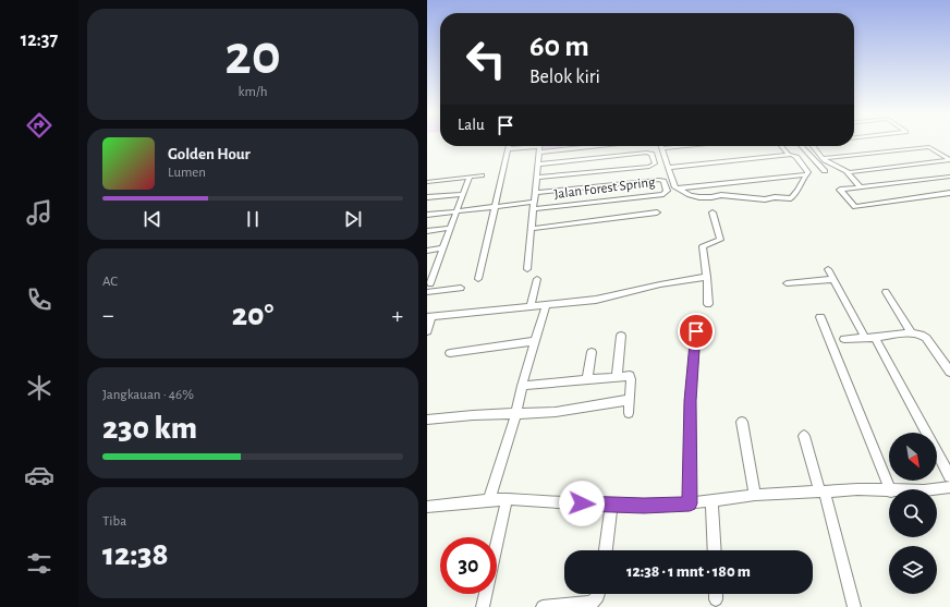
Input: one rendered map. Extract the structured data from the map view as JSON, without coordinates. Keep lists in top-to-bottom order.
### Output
{
  "streets": {
    "street": ["Jalan Forest Spring"]
  },
  "north": "bottom right",
  "page": {
    "tabs": "12:37",
    "tile": [
      ["20", "km/h"],
      "AC",
      ["Jangkauan · 46%", "230 km"],
      ["Tiba", "12:38"]
    ],
    "turn": ["60 m", "Belok kiri"],
    "then": "Lalu",
    "song": ["Golden Hour", "Lumen"],
    "heat": ["−", "20°", "+"],
    "limit": "30",
    "trip": "12:38 · 1 mnt · 180 m"
  }
}
